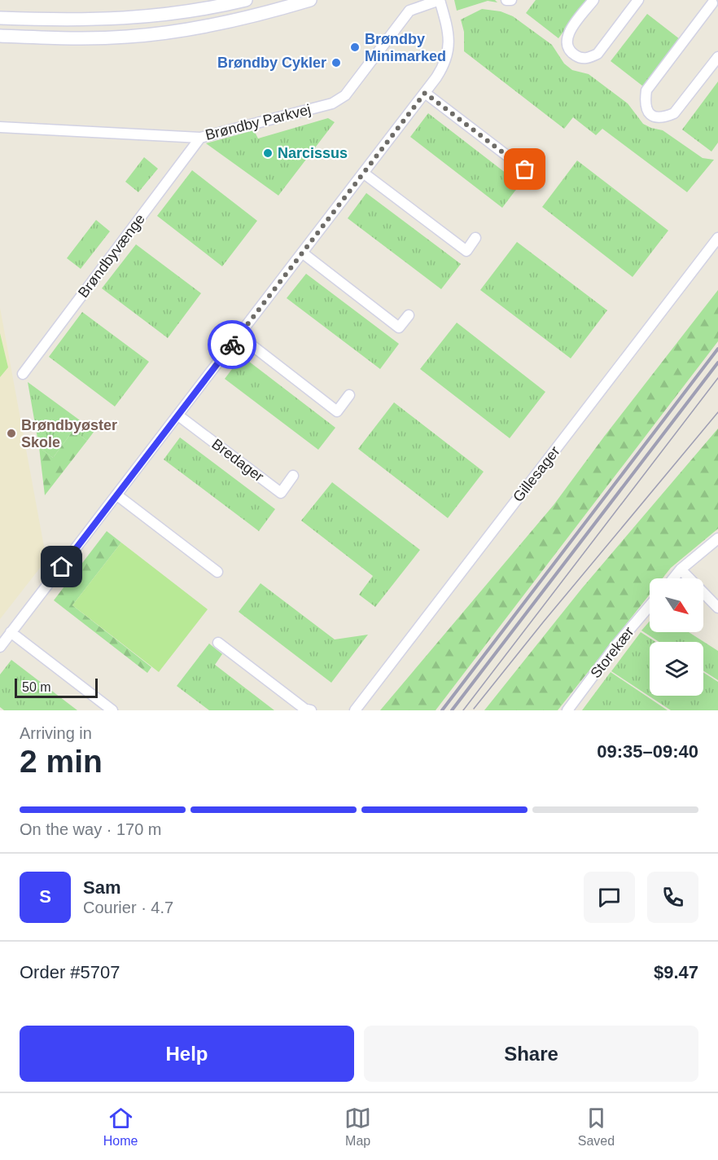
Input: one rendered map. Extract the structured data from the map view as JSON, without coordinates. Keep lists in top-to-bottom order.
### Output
{
  "streets": {
    "street": [
      "Brøndby Parkvej",
      "Brøndbyvænge",
      "Bredager",
      "Gillesager",
      "Storekær"
    ]
  },
  "crossings": [
    ["Brøndby Parkvej", "Brøndbyvænge"]
  ],
  "places": [
    "Brøndby Minimarked",
    "Brøndby Cykler",
    "Narcissus",
    "Brøndbyøster Skole"
  ],
  "scale_bar": "50 m",
  "north": "bottom right",
  "page": {
    "scale": "50 m",
    "heading": ["2 min", "Arriving in", "09:35–09:40"],
    "panel": [
      "Sam",
      "Courier · 4.7",
      "Order #5707",
      "$9.47"
    ],
    "bar": "On the way · 170 m",
    "round": "S",
    "buttons": ["Help", "Share"],
    "tabs": ["Home", "Map", "Saved"]
  }
}
